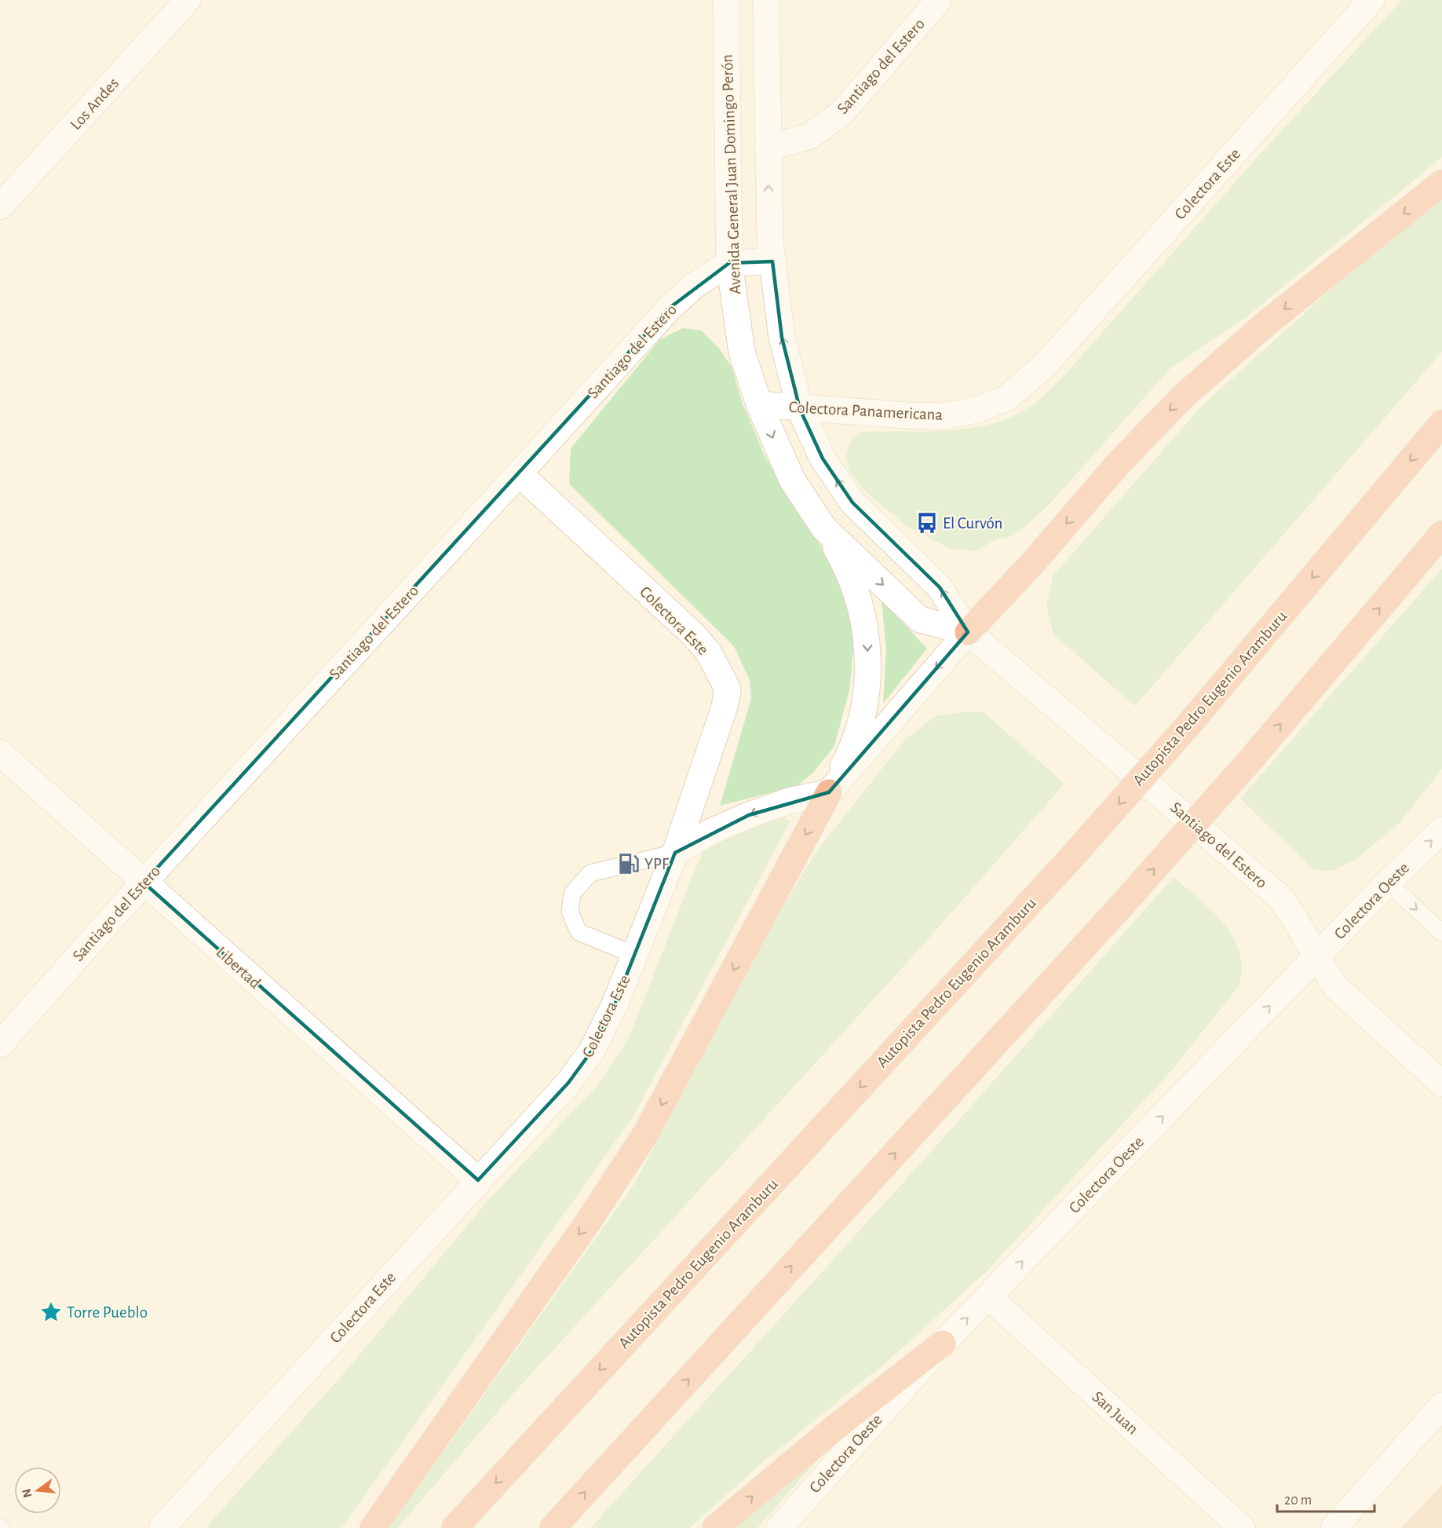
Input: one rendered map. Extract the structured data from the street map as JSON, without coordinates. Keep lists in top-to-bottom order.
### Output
{
  "streets": {
    "highway": ["Autopista Pedro Eugenio Aramburu"],
    "street": [
      "Santiago del Estero",
      "Los Andes",
      "Avenida General Juan Domingo Perón",
      "Colectora Este",
      "Colectora Panamericana",
      "Colectora Oeste",
      "Libertad",
      "San Juan"
    ]
  },
  "crossings": [
    ["Santiago del Estero", "Avenida General Juan Domingo Perón"],
    ["Santiago del Estero", "Colectora Este"],
    ["Santiago del Estero", "Colectora Oeste"],
    ["Santiago del Estero", "Libertad"],
    ["Avenida General Juan Domingo Perón", "Colectora Panamericana"],
    ["Colectora Este", "Colectora Panamericana"],
    ["Colectora Este", "Libertad"],
    ["Colectora Oeste", "San Juan"]
  ],
  "one_way": ["Colectora Oeste"],
  "places": {
    "bus stop": ["El Curvón"],
    "fuel station": ["YPF"],
    "place": ["Torre Pueblo"]
  },
  "scale_bar": "20 m",
  "north": "left"
}
